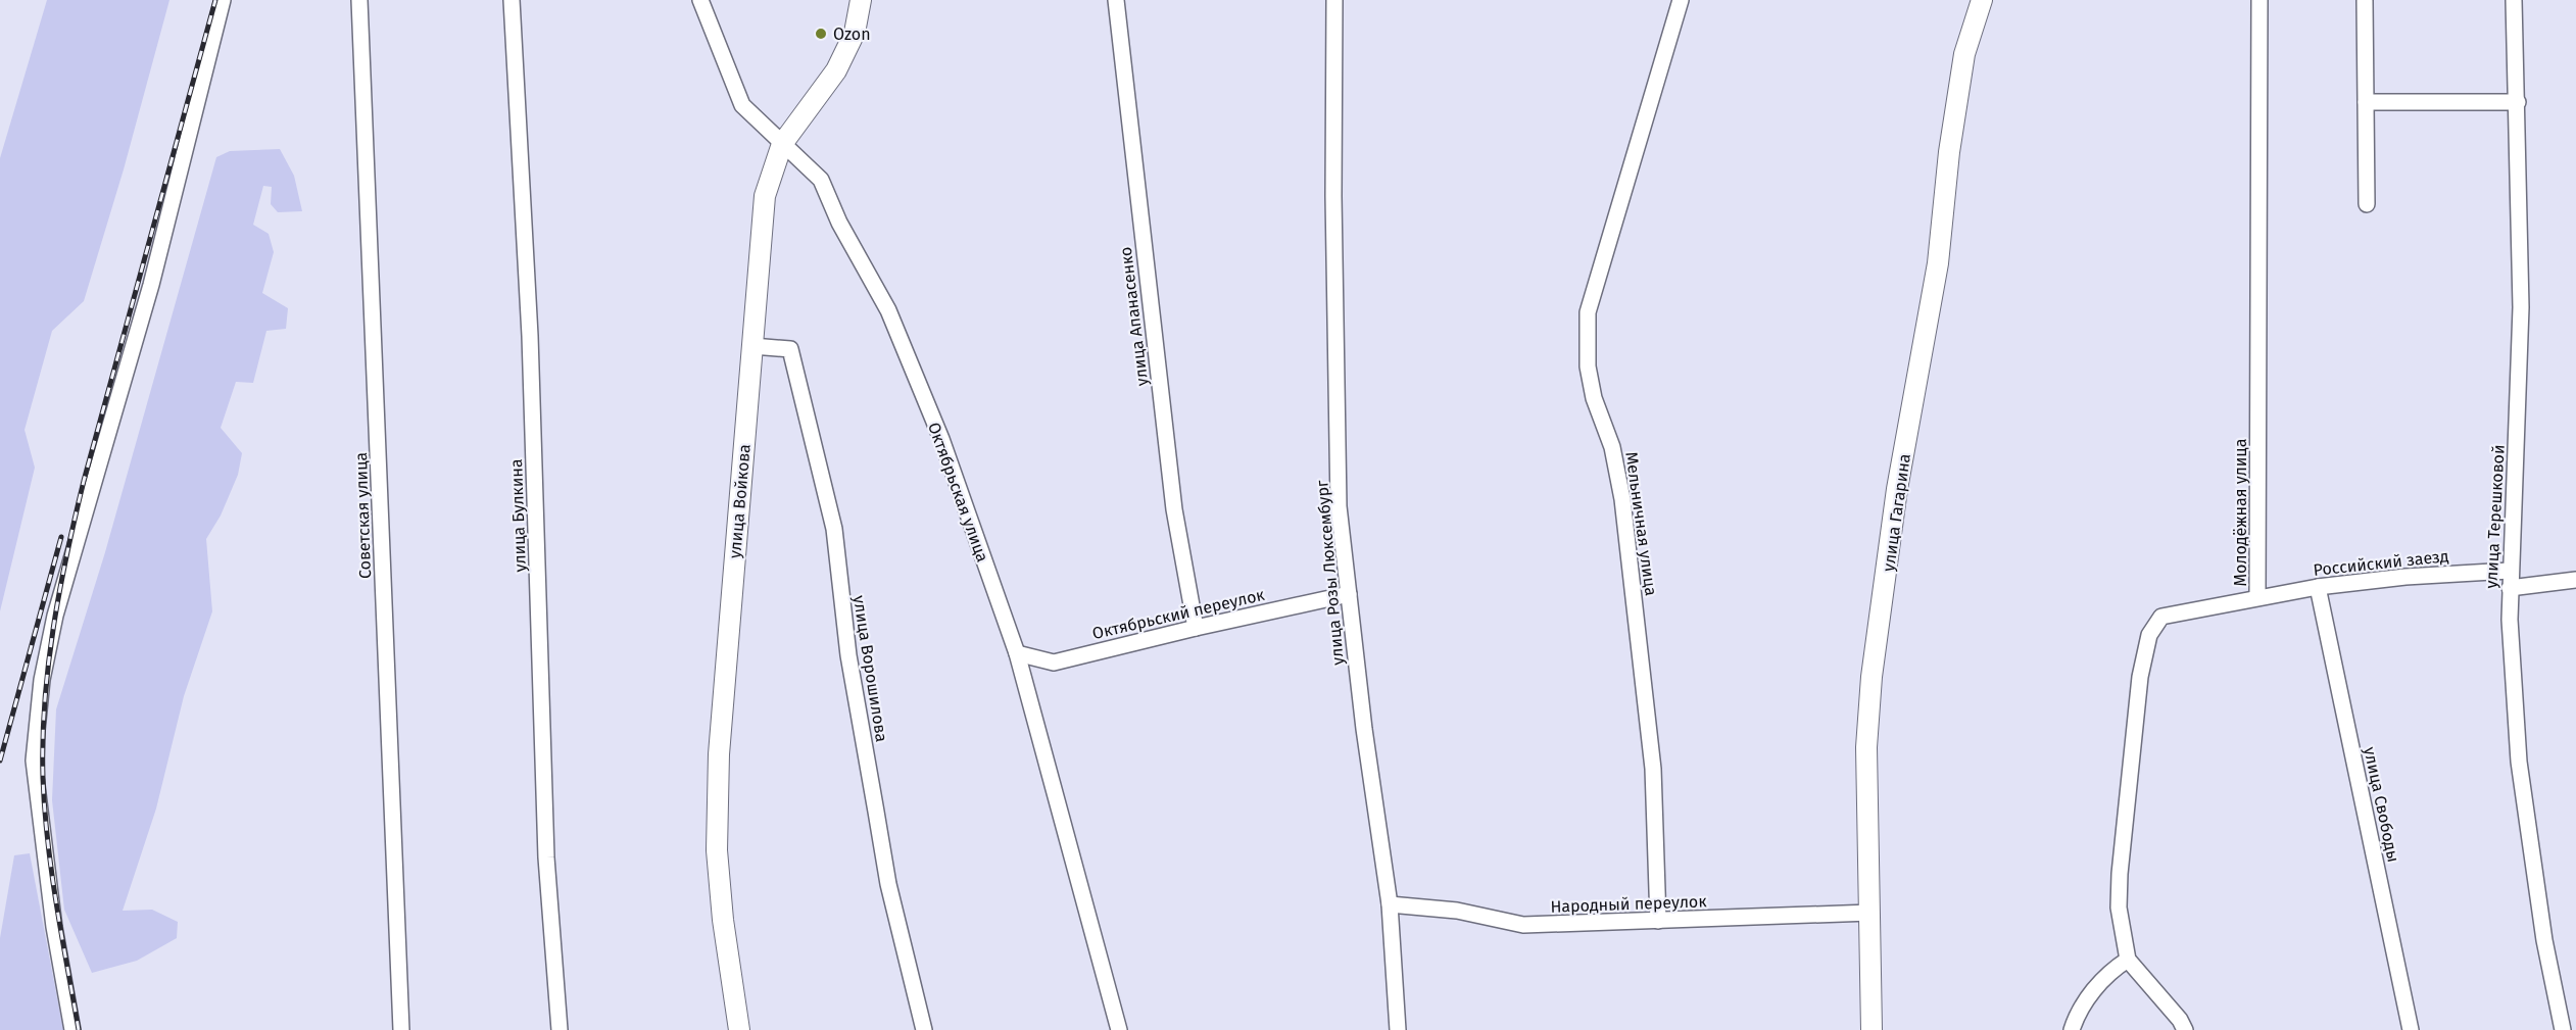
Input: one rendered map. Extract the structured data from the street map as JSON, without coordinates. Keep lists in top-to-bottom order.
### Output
{
  "streets": {
    "main road": ["улица Войкова", "улица Гагарина"],
    "street": [
      "улица Апанасенко",
      "Октябрьская улица",
      "Молодёжная улица",
      "Советская улица",
      "улица Булкина",
      "улица Терешковой",
      "Мельничная улица",
      "Российский заезд",
      "улица Розы Люксембург",
      "Октябрьский переулок",
      "улица Ворошилова",
      "улица Свободы",
      "Народный переулок"
    ]
  },
  "crossings": [
    ["улица Апанасенко", "Октябрьский переулок"],
    ["Октябрьская улица", "улица Войкова"],
    ["Октябрьская улица", "Октябрьский переулок"],
    ["улица Войкова", "улица Ворошилова"],
    ["улица Гагарина", "Народный переулок"],
    ["Молодёжная улица", "Российский заезд"],
    ["улица Терешковой", "Российский заезд"],
    ["Мельничная улица", "Народный переулок"],
    ["Российский заезд", "улица Свободы"],
    ["улица Розы Люксембург", "Октябрьский переулок"],
    ["улица Розы Люксембург", "Народный переулок"]
  ],
  "places": ["Ozon"]
}
